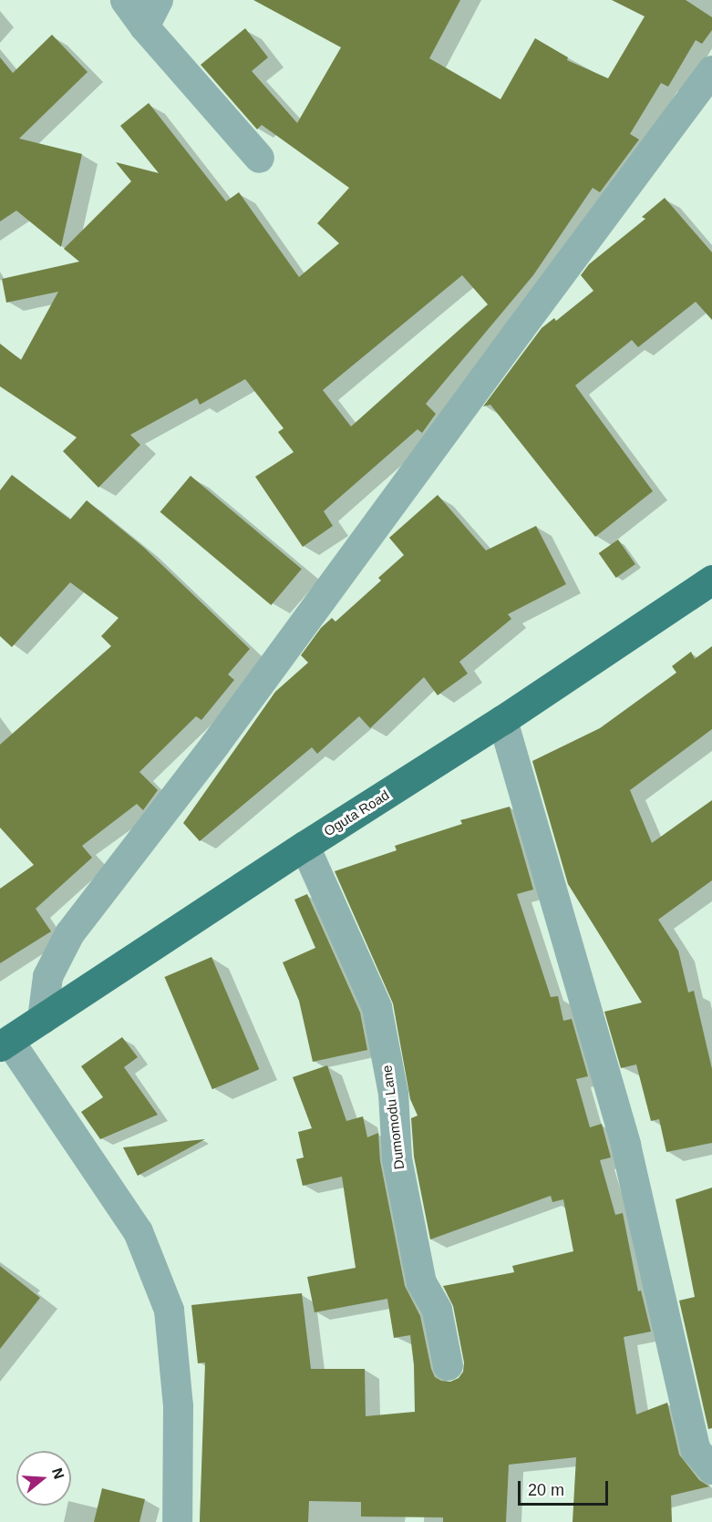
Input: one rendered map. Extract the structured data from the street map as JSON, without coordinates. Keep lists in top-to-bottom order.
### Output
{
  "streets": {
    "main road": ["Oguta Road"],
    "street": ["Dumomodu Lane"]
  },
  "crossings": [
    ["Oguta Road", "Dumomodu Lane"]
  ],
  "scale_bar": "20 m",
  "north": "right"
}
